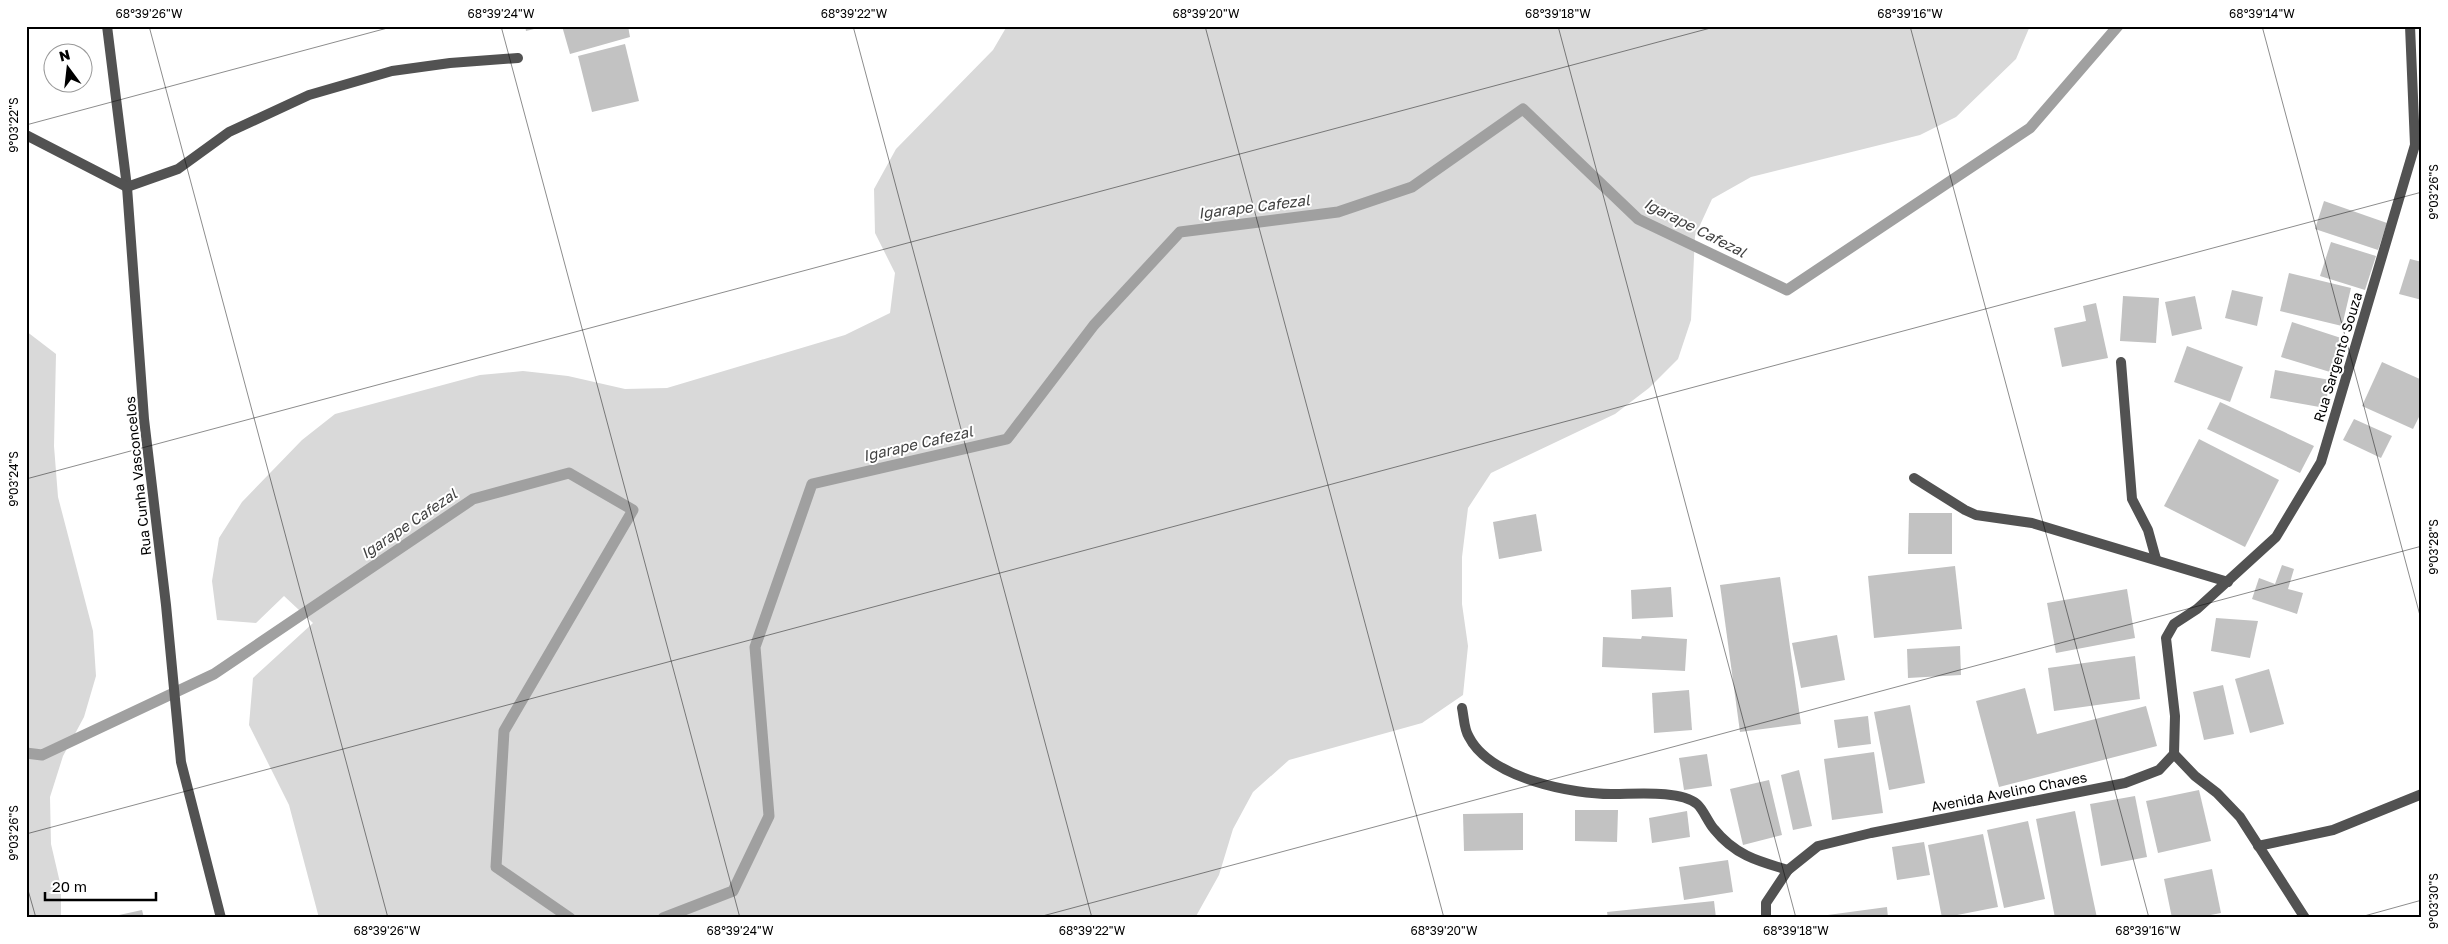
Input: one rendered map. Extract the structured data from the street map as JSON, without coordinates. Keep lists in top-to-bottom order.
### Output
{
  "streets": {
    "street": ["Rua Sargento Souza", "Rua Cunha Vasconcelos", "Avenida Avelino Chaves"]
  },
  "crossings": [
    ["Rua Sargento Souza", "Avenida Avelino Chaves"]
  ],
  "water": ["Igarape Cafezal"],
  "scale_bar": "20 m",
  "north": "top",
  "coordinates": [
    "68°39'26\"W",
    "68°39'24\"W",
    "68°39'22\"W",
    "68°39'20\"W",
    "68°39'18\"W",
    "68°39'16\"W",
    "68°39'14\"W",
    "9°03'22\"S",
    "9°03'26\"S",
    "9°03'24\"S",
    "9°03'28\"S",
    "9°03'30\"S"
  ]
}
